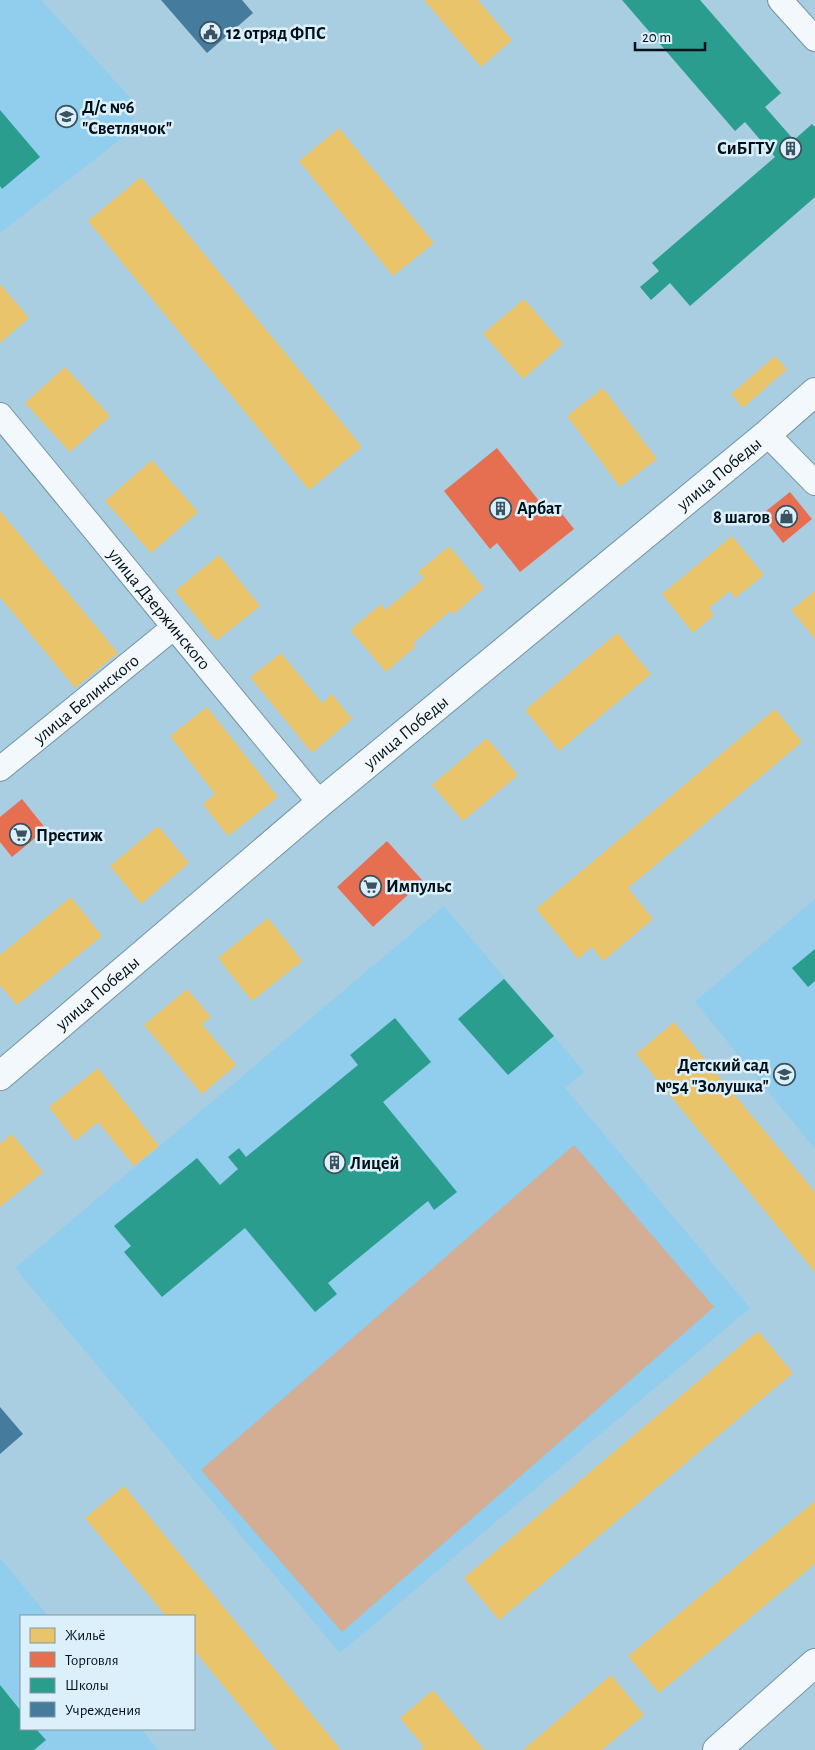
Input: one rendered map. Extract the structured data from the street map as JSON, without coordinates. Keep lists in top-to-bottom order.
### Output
{
  "streets": {
    "street": ["улица Победы", "улица Дзержинского", "улица Белинского"]
  },
  "crossings": [
    ["улица Победы", "улица Дзержинского"],
    ["улица Дзержинского", "улица Белинского"]
  ],
  "places": {
    "public building": ["12 отряд ФПС"],
    "school or university": ["Д/с №6 \"Светлячок\"", "Детский сад №54 \"Золушка\""],
    "building": ["СиБГТУ", "Арбат", "Лицей"],
    "shop": ["8 шагов"],
    "supermarket": ["Престиж", "Импульс"]
  },
  "legend": [
    "Жильё",
    "Торговля",
    "Школы",
    "Учреждения"
  ],
  "scale_bar": "20 m"
}
